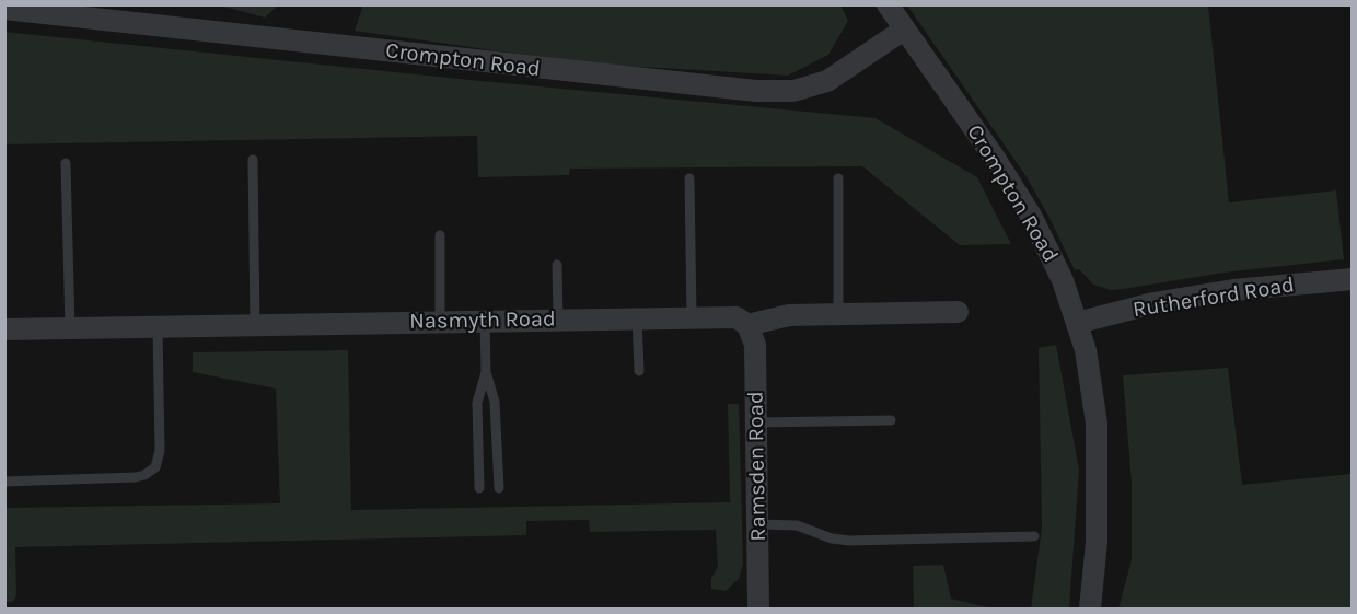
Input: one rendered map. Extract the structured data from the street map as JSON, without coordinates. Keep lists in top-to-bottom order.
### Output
{
  "streets": {
    "street": [
      "Crompton Road",
      "Rutherford Road",
      "Nasmyth Road",
      "Ramsden Road"
    ]
  },
  "crossings": [
    ["Crompton Road", "Rutherford Road"],
    ["Nasmyth Road", "Ramsden Road"]
  ]
}
